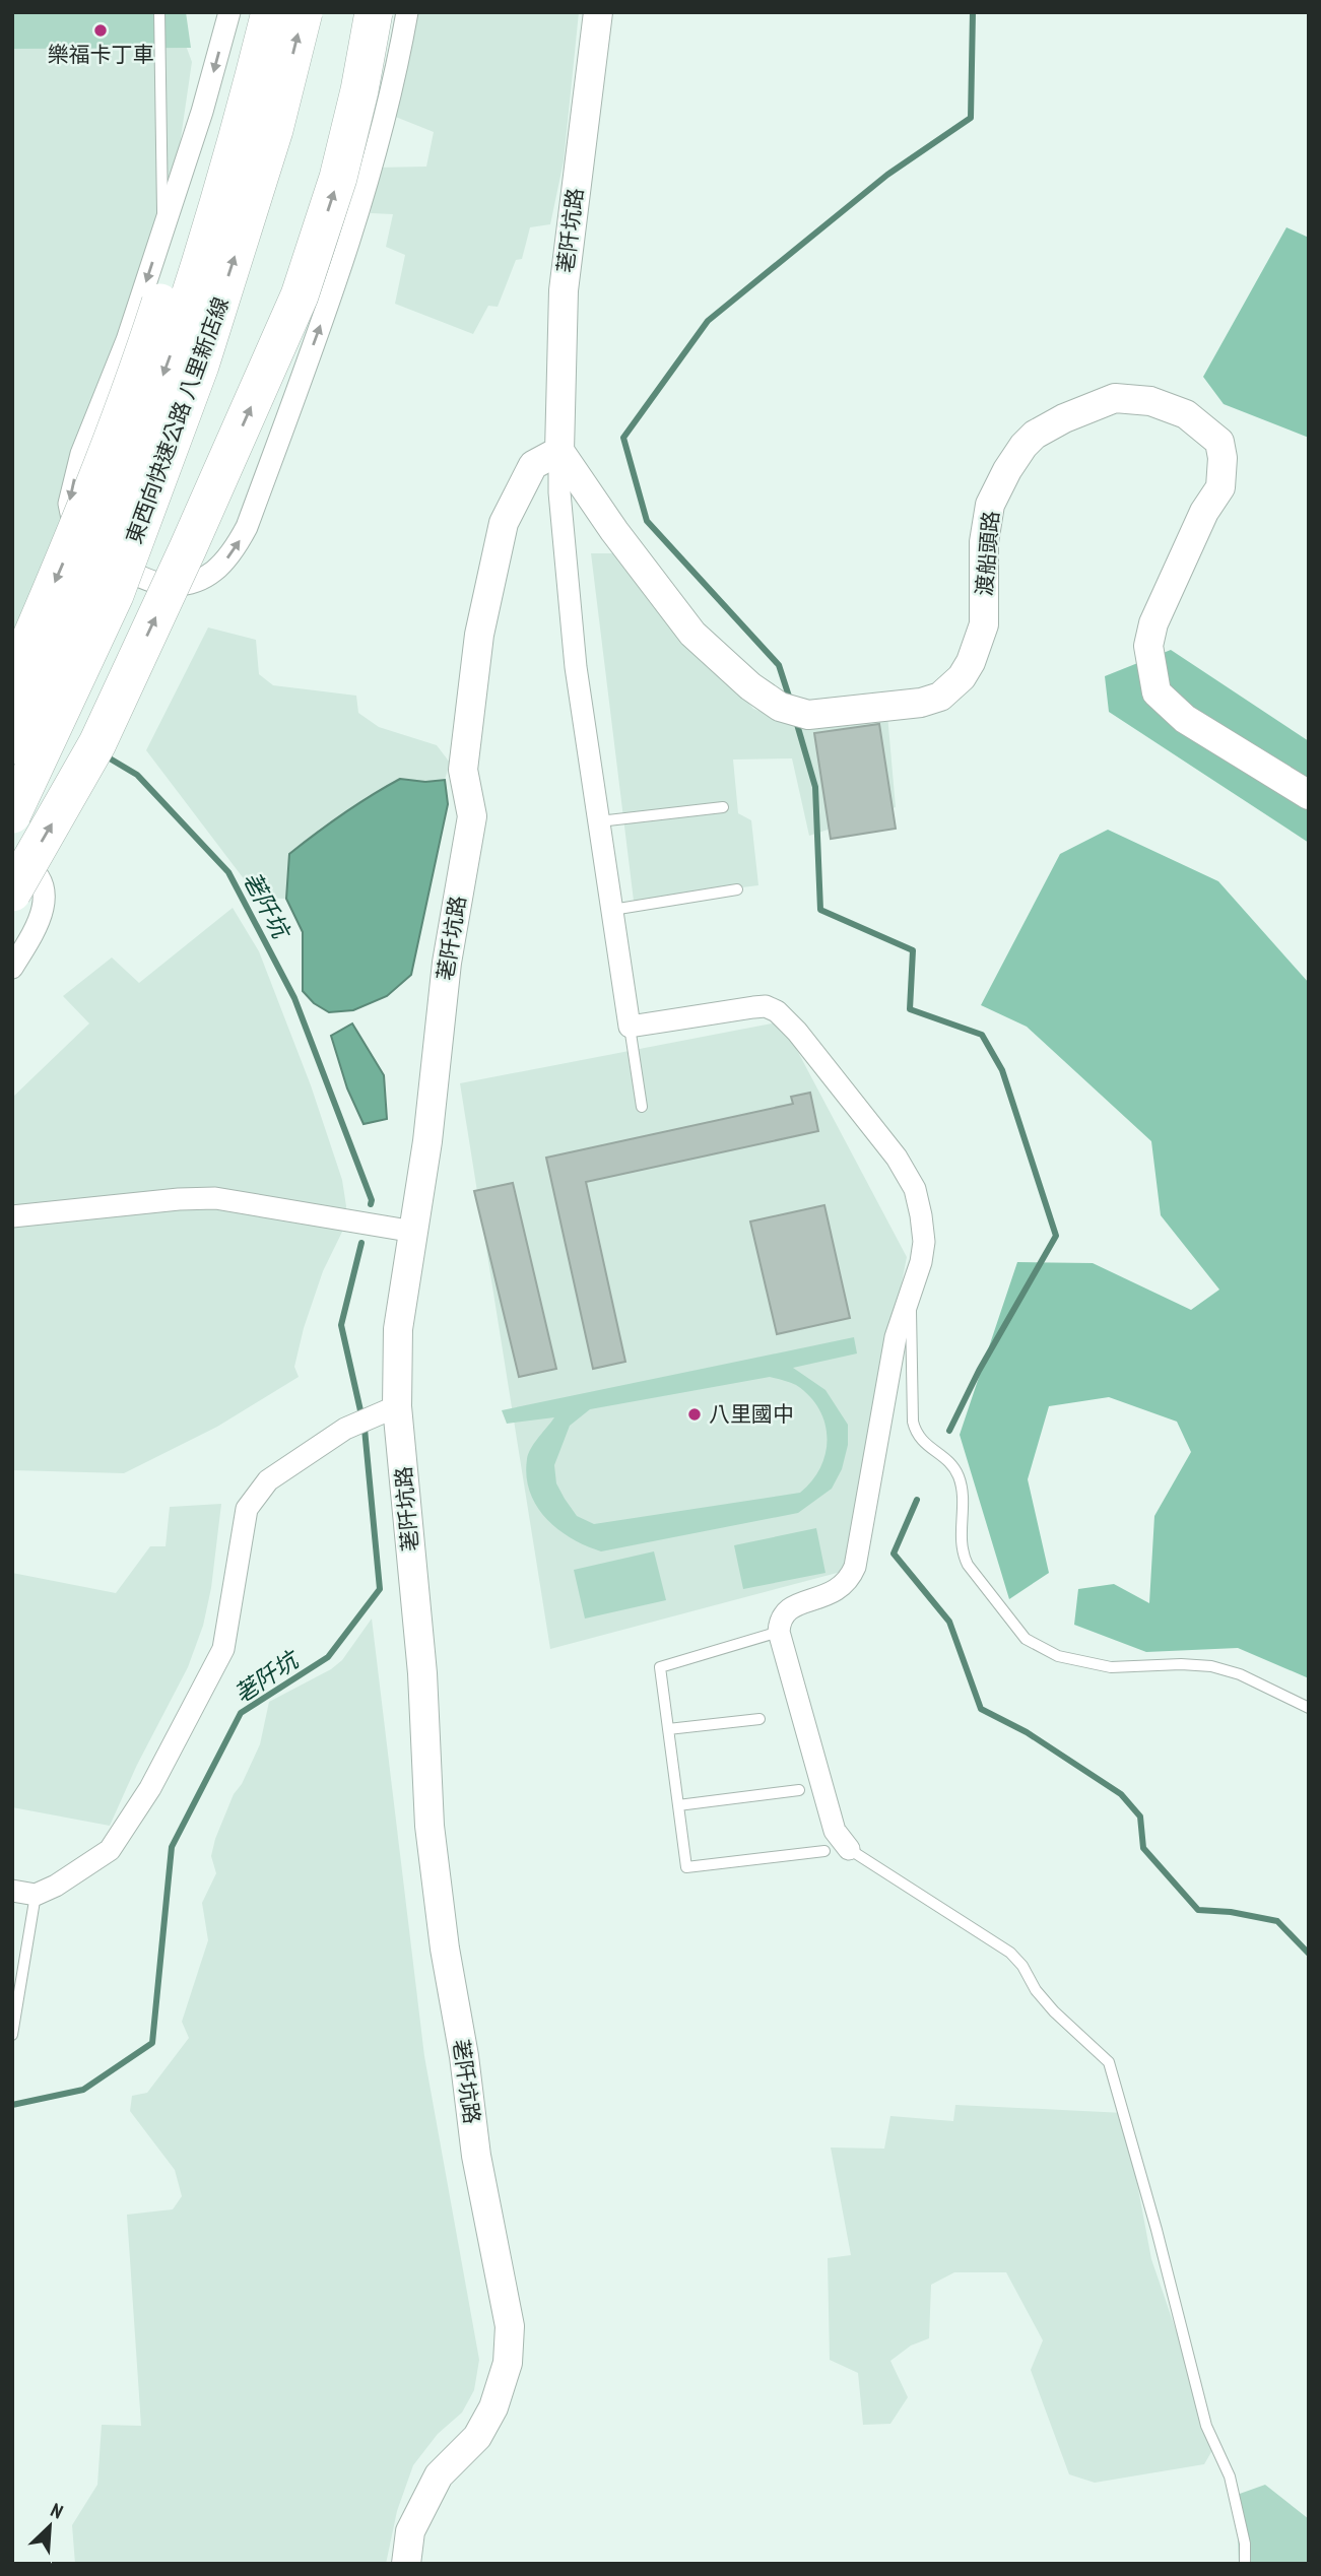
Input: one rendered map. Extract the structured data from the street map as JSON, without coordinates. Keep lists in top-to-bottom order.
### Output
{
  "streets": {
    "highway": ["東西向快速公路 八里新店線"],
    "street": ["荖阡坑路", "渡船頭路"]
  },
  "crossings": [
    ["荖阡坑路", "渡船頭路"]
  ],
  "water": ["荖阡坑"],
  "places": ["樂福卡丁車", "八里國中"],
  "north": "top right"
}
